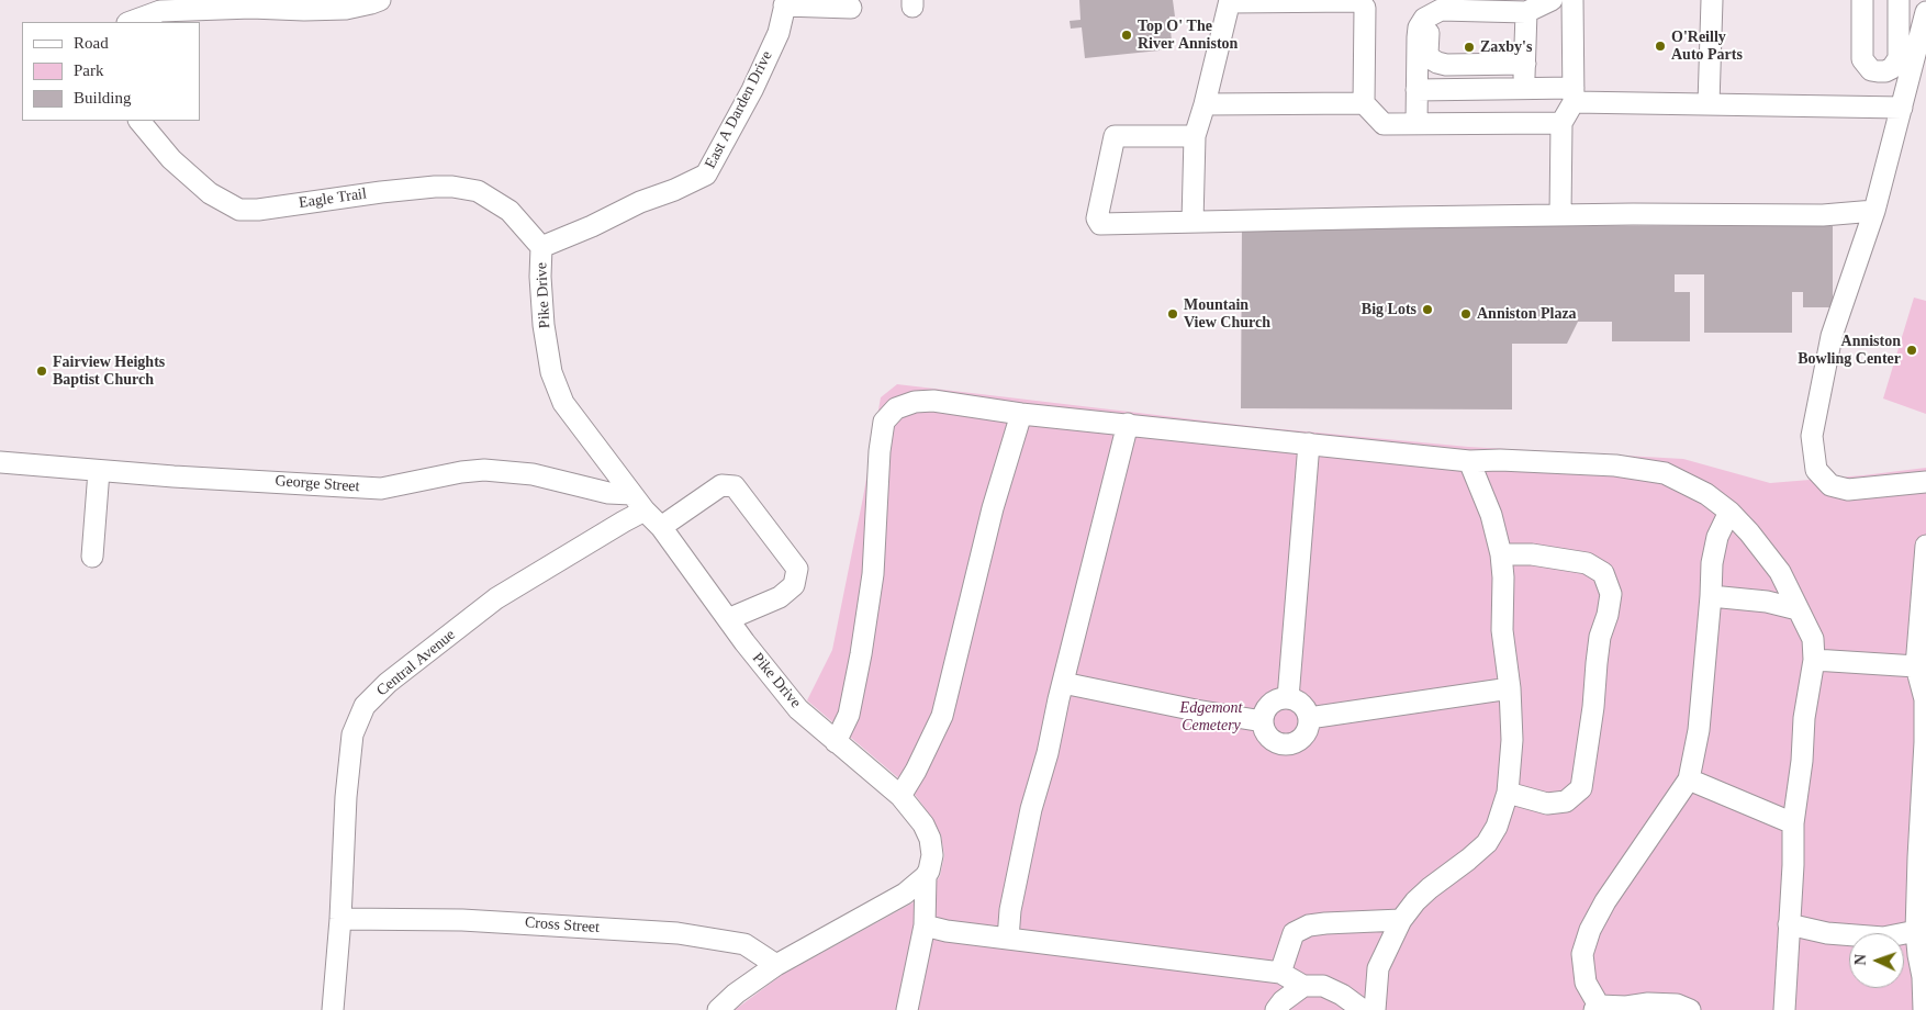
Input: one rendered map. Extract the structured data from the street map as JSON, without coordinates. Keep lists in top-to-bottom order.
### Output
{
  "streets": {
    "street": [
      "East A Darden Drive",
      "Eagle Trail",
      "Pike Drive",
      "George Street",
      "Central Avenue",
      "Cross Street"
    ]
  },
  "crossings": [
    ["East A Darden Drive", "Eagle Trail"],
    ["East A Darden Drive", "Pike Drive"],
    ["Eagle Trail", "Pike Drive"],
    ["Pike Drive", "George Street"],
    ["Pike Drive", "Central Avenue"],
    ["Central Avenue", "Cross Street"]
  ],
  "parks": ["Edgemont Cemetery"],
  "places": [
    "Top O' The River Anniston",
    "O'Reilly Auto Parts",
    "Zaxby's",
    "Big Lots",
    "Mountain View Church",
    "Anniston Plaza",
    "Anniston Bowling Center",
    "Fairview Heights Baptist Church"
  ],
  "legend": ["Road", "Park", "Building"],
  "north": "left"
}
